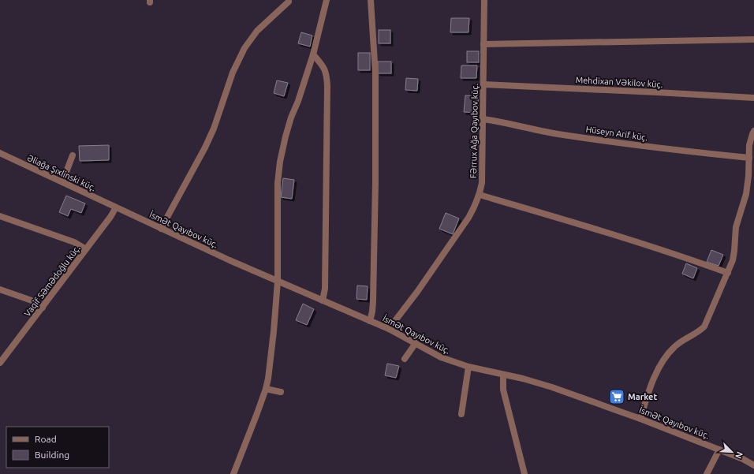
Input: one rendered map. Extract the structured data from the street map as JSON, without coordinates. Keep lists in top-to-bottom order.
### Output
{
  "streets": {
    "street": [
      "Mehdixan Vəkilov küç.",
      "Fərrux Ağa Qayıbov küç.",
      "Hüseyn Arif küç.",
      "Əliağa Şıxlinski küç.",
      "İsmət Qayıbov küç.",
      "Vaqif Səmədoğlu küç."
    ]
  },
  "crossings": [
    ["Mehdixan Vəkilov küç.", "Fərrux Ağa Qayıbov küç."],
    ["Fərrux Ağa Qayıbov küç.", "Hüseyn Arif küç."],
    ["Fərrux Ağa Qayıbov küç.", "İsmət Qayıbov küç."],
    ["Əliağa Şıxlinski küç.", "İsmət Qayıbov küç."],
    ["Əliağa Şıxlinski küç.", "Vaqif Səmədoğlu küç."],
    ["İsmət Qayıbov küç.", "Vaqif Səmədoğlu küç."]
  ],
  "places": {
    "supermarket": ["Market"]
  },
  "legend": ["Road", "Building"],
  "north": "bottom right"
}
